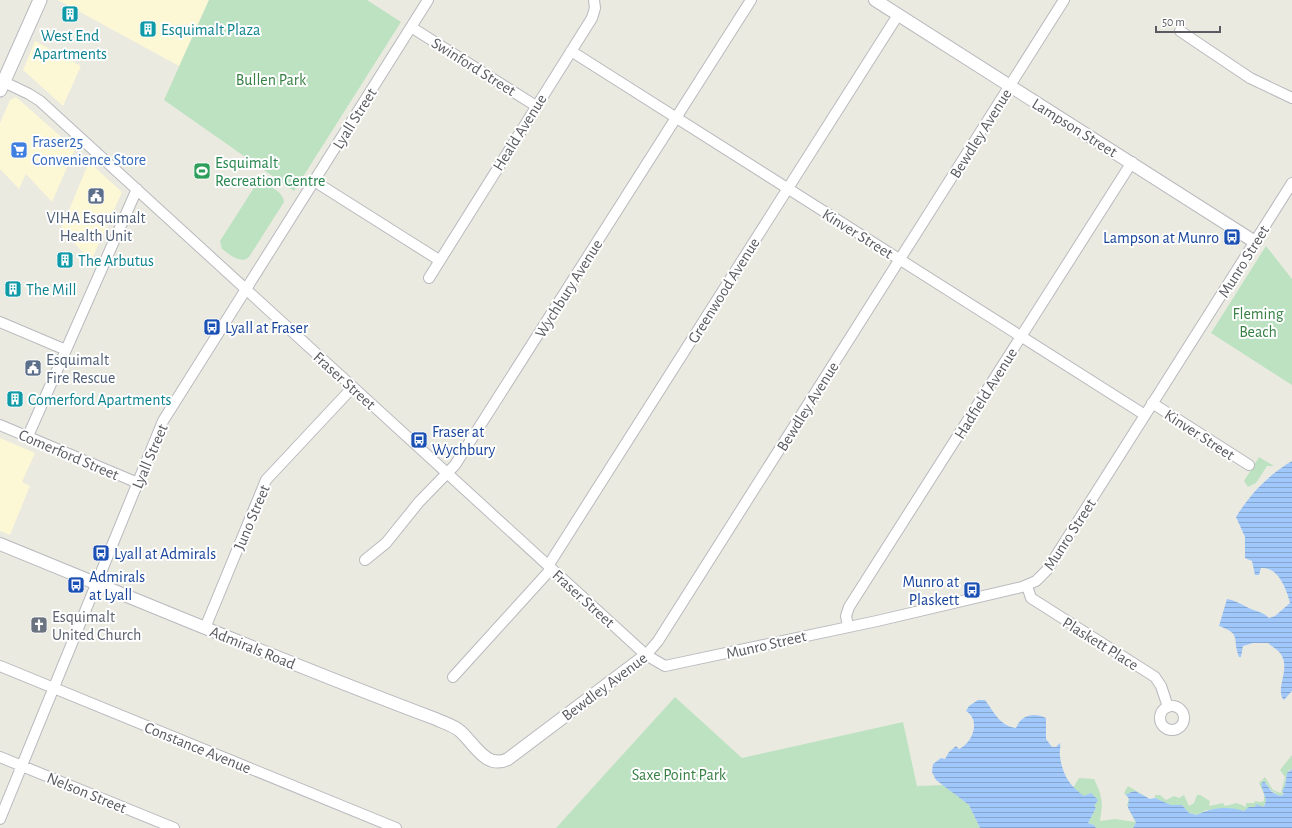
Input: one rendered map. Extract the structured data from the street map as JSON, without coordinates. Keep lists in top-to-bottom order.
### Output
{
  "streets": {
    "street": [
      "Swinford Street",
      "Lyall Street",
      "Lampson Street",
      "Heald Avenue",
      "Bewdley Avenue",
      "Kinver Street",
      "Munro Street",
      "Wychbury Avenue",
      "Greenwood Avenue",
      "Fraser Street",
      "Hadfield Avenue",
      "Comerford Street",
      "Juno Street",
      "Plaskett Place",
      "Admirals Road",
      "Constance Avenue",
      "Nelson Street"
    ]
  },
  "crossings": [
    ["Swinford Street", "Lyall Street"],
    ["Swinford Street", "Heald Avenue"],
    ["Lyall Street", "Fraser Street"],
    ["Lyall Street", "Comerford Street"],
    ["Lyall Street", "Admirals Road"],
    ["Lyall Street", "Constance Avenue"],
    ["Lyall Street", "Nelson Street"],
    ["Lampson Street", "Bewdley Avenue"],
    ["Lampson Street", "Munro Street"],
    ["Lampson Street", "Greenwood Avenue"],
    ["Lampson Street", "Hadfield Avenue"],
    ["Heald Avenue", "Kinver Street"],
    ["Bewdley Avenue", "Kinver Street"],
    ["Bewdley Avenue", "Fraser Street"],
    ["Bewdley Avenue", "Admirals Road"],
    ["Kinver Street", "Munro Street"],
    ["Kinver Street", "Wychbury Avenue"],
    ["Kinver Street", "Greenwood Avenue"],
    ["Kinver Street", "Hadfield Avenue"],
    ["Munro Street", "Fraser Street"],
    ["Munro Street", "Hadfield Avenue"],
    ["Munro Street", "Plaskett Place"],
    ["Wychbury Avenue", "Fraser Street"],
    ["Greenwood Avenue", "Fraser Street"],
    ["Fraser Street", "Juno Street"],
    ["Juno Street", "Admirals Road"]
  ],
  "parks": ["Bullen Park", "Fleming Beach", "Saxe Point Park"],
  "places": {
    "building": [
      "West End Apartments",
      "Esquimalt Plaza",
      "The Arbutus",
      "The Mill",
      "Comerford Apartments"
    ],
    "supermarket": ["Fraser25 Convenience Store"],
    "sports": ["Esquimalt Recreation Centre"],
    "public building": ["VIHA Esquimalt Health Unit", "Esquimalt Fire Rescue"],
    "bus stop": [
      "Lampson at Munro",
      "Lyall at Fraser",
      "Fraser at Wychbury",
      "Lyall at Admirals",
      "Admirals at Lyall",
      "Munro at Plaskett"
    ],
    "church": ["Esquimalt United Church"]
  },
  "scale_bar": "50 m"
}
